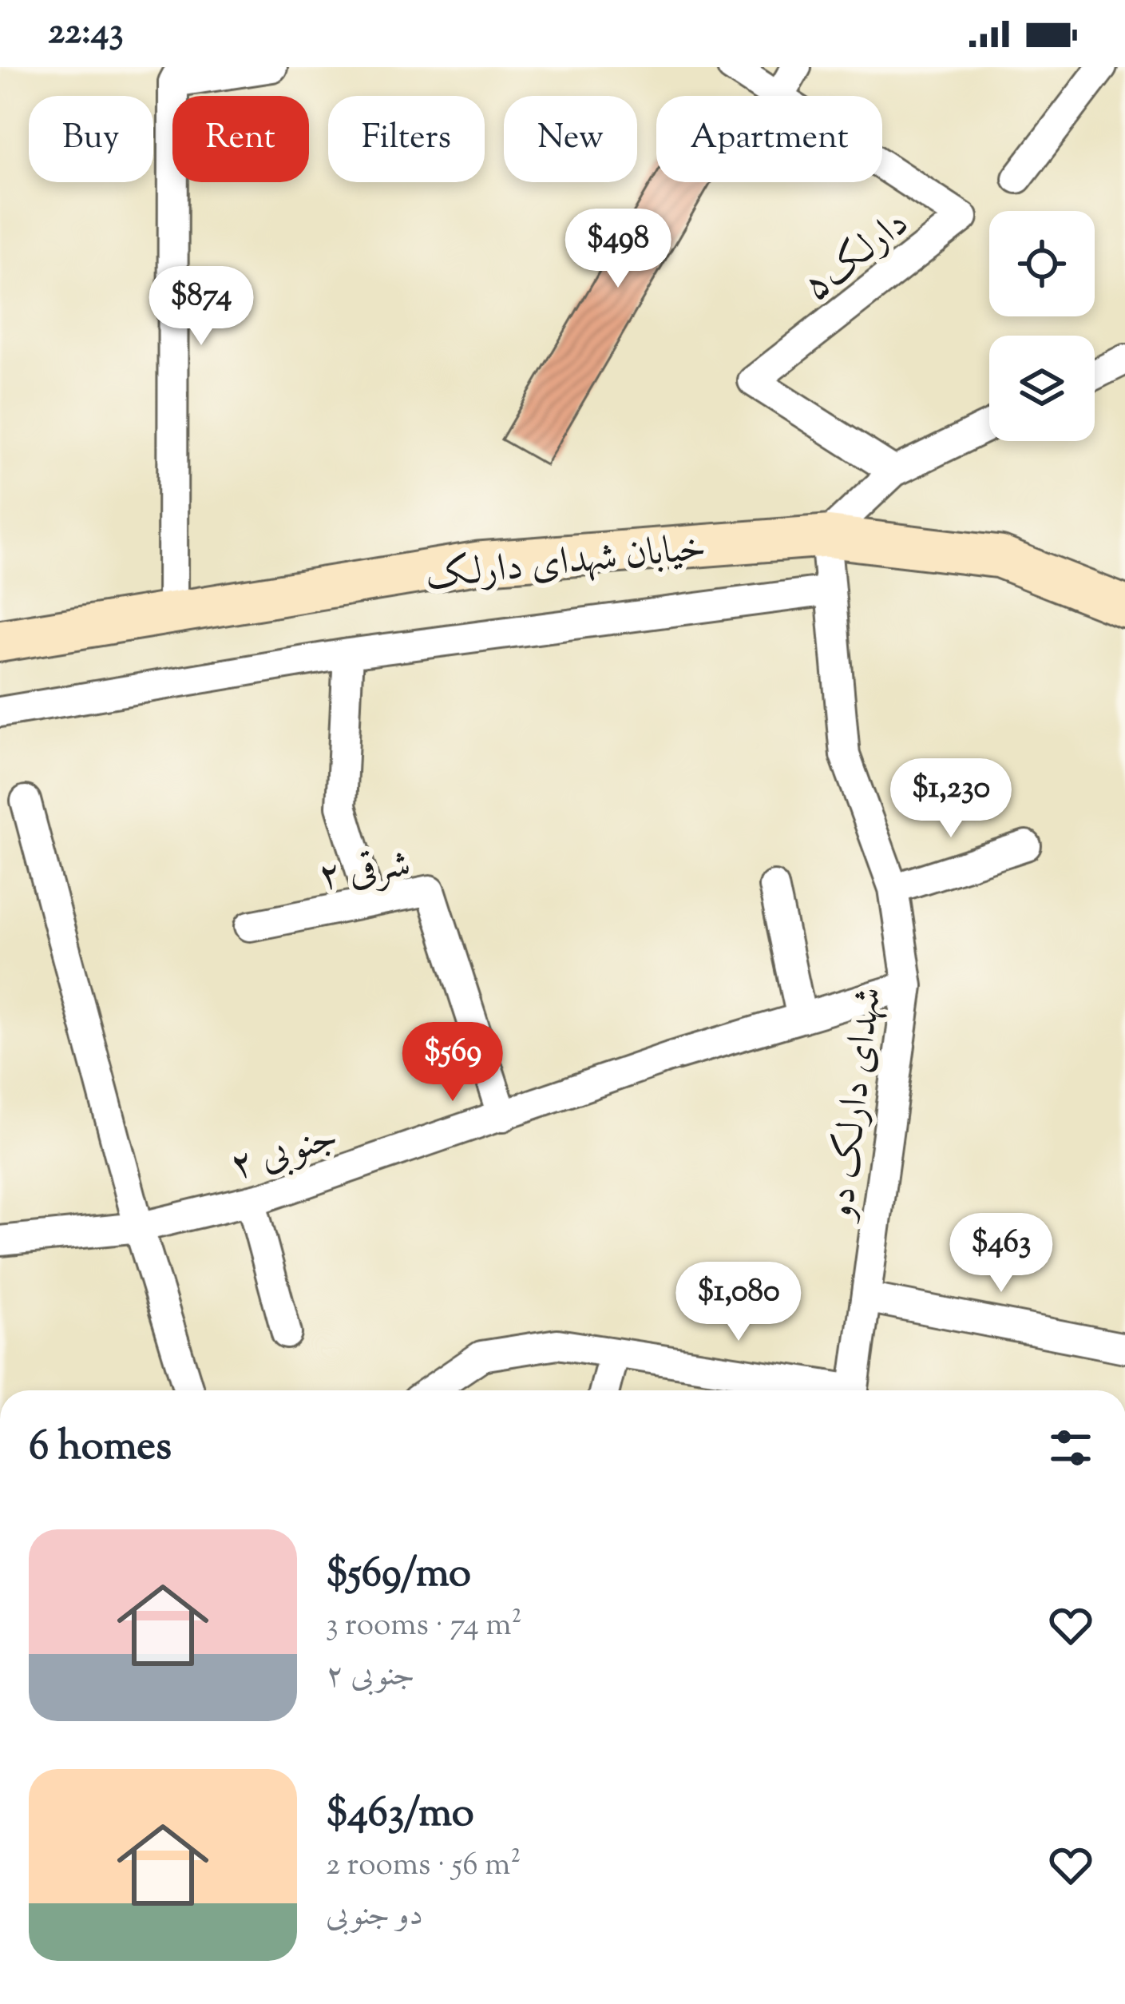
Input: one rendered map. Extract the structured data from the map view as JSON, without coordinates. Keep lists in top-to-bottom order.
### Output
{
  "streets": {
    "main road": ["خیابان شهدای دارلک"],
    "street": [
      "دارلک۵",
      "۲ شرقی",
      "شهدای دارلک دو",
      "۲ جنوبی"
    ]
  },
  "crossings": [
    ["خیابان شهدای دارلک", "شهدای دارلک دو"],
    ["۲ شرقی", "۲ جنوبی"],
    ["شهدای دارلک دو", "۲ جنوبی"]
  ],
  "page": {
    "status": "22:43",
    "chip": [
      "Buy",
      "Rent",
      "Filters",
      "New",
      "Apartment"
    ],
    "price": [
      "$498",
      "$874",
      "$1,230",
      "$569",
      "$463",
      "$1,080"
    ],
    "heading": "6 homes",
    "list": [
      {
        "name": "$569/mo",
        "note": "3 rooms · 74 m² · ۲ جنوبی"
      },
      {
        "name": "$463/mo",
        "note": "2 rooms · 56 m² · دو جنوبی"
      }
    ]
  }
}
